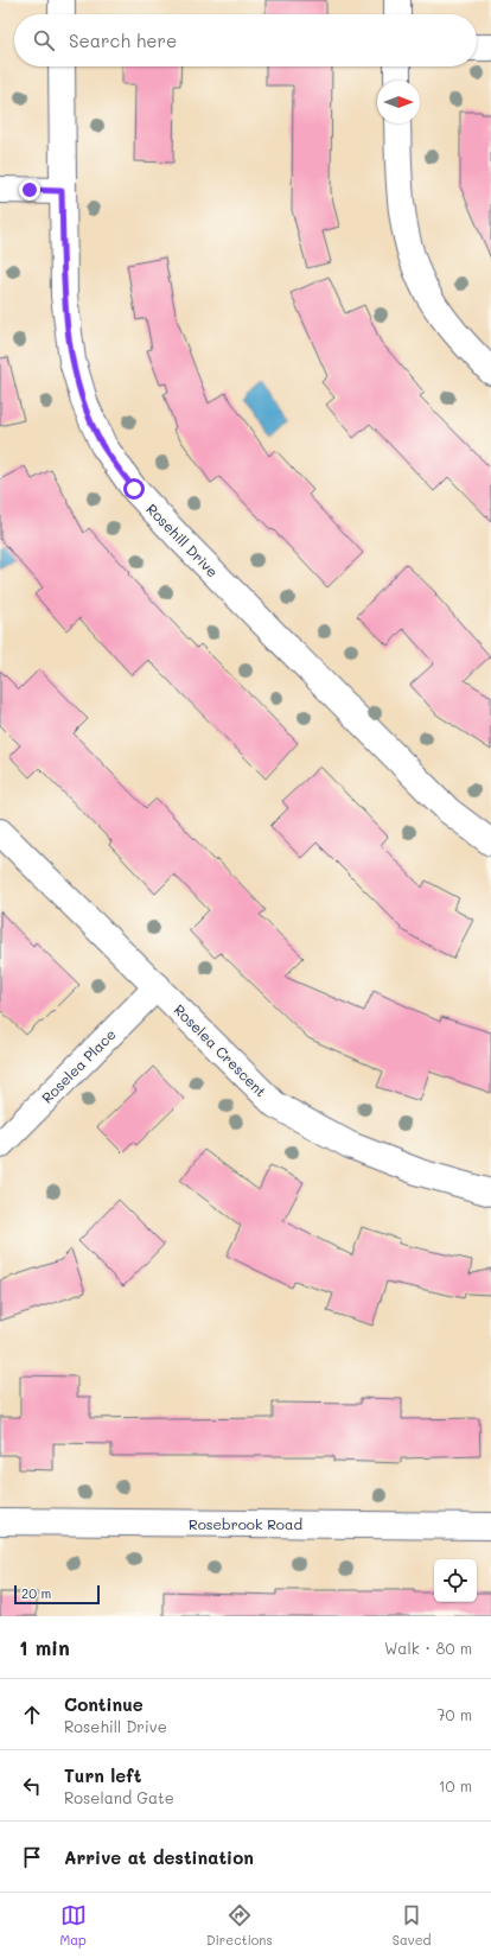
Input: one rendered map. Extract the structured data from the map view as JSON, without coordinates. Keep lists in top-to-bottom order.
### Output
{
  "streets": {
    "street": [
      "Rosehill Drive",
      "Roselea Crescent",
      "Roselea Place",
      "Rosebrook Road"
    ]
  },
  "crossings": [
    ["Roselea Crescent", "Roselea Place"]
  ],
  "scale_bar": "20 m",
  "north": "right",
  "page": {
    "search": "Search here",
    "scale": "20 m",
    "heading": ["1 min", "Walk · 80 m"],
    "list": [
      ["Continue", "Rosehill Drive", "70 m"],
      ["Turn left", "Roseland Gate", "10 m"],
      "Arrive at destination"
    ],
    "nav": ["Map", "Directions", "Saved"]
  }
}
